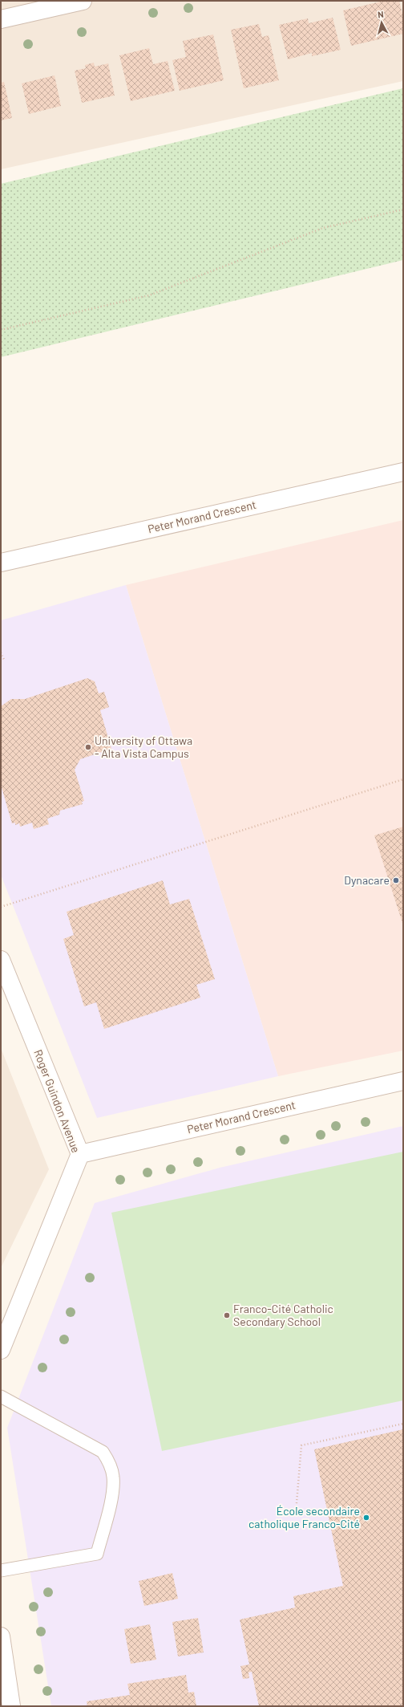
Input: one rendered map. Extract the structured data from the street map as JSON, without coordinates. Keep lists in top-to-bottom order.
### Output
{
  "streets": {
    "street": ["Peter Morand Crescent", "Roger Guindon Avenue"]
  },
  "crossings": [
    ["Peter Morand Crescent", "Roger Guindon Avenue"]
  ],
  "places": [
    "University of Ottawa - Alta Vista Campus",
    "Dynacare",
    "Franco-Cité Catholic Secondary School",
    "École secondaire catholique Franco-Cité"
  ],
  "north": "top"
}
